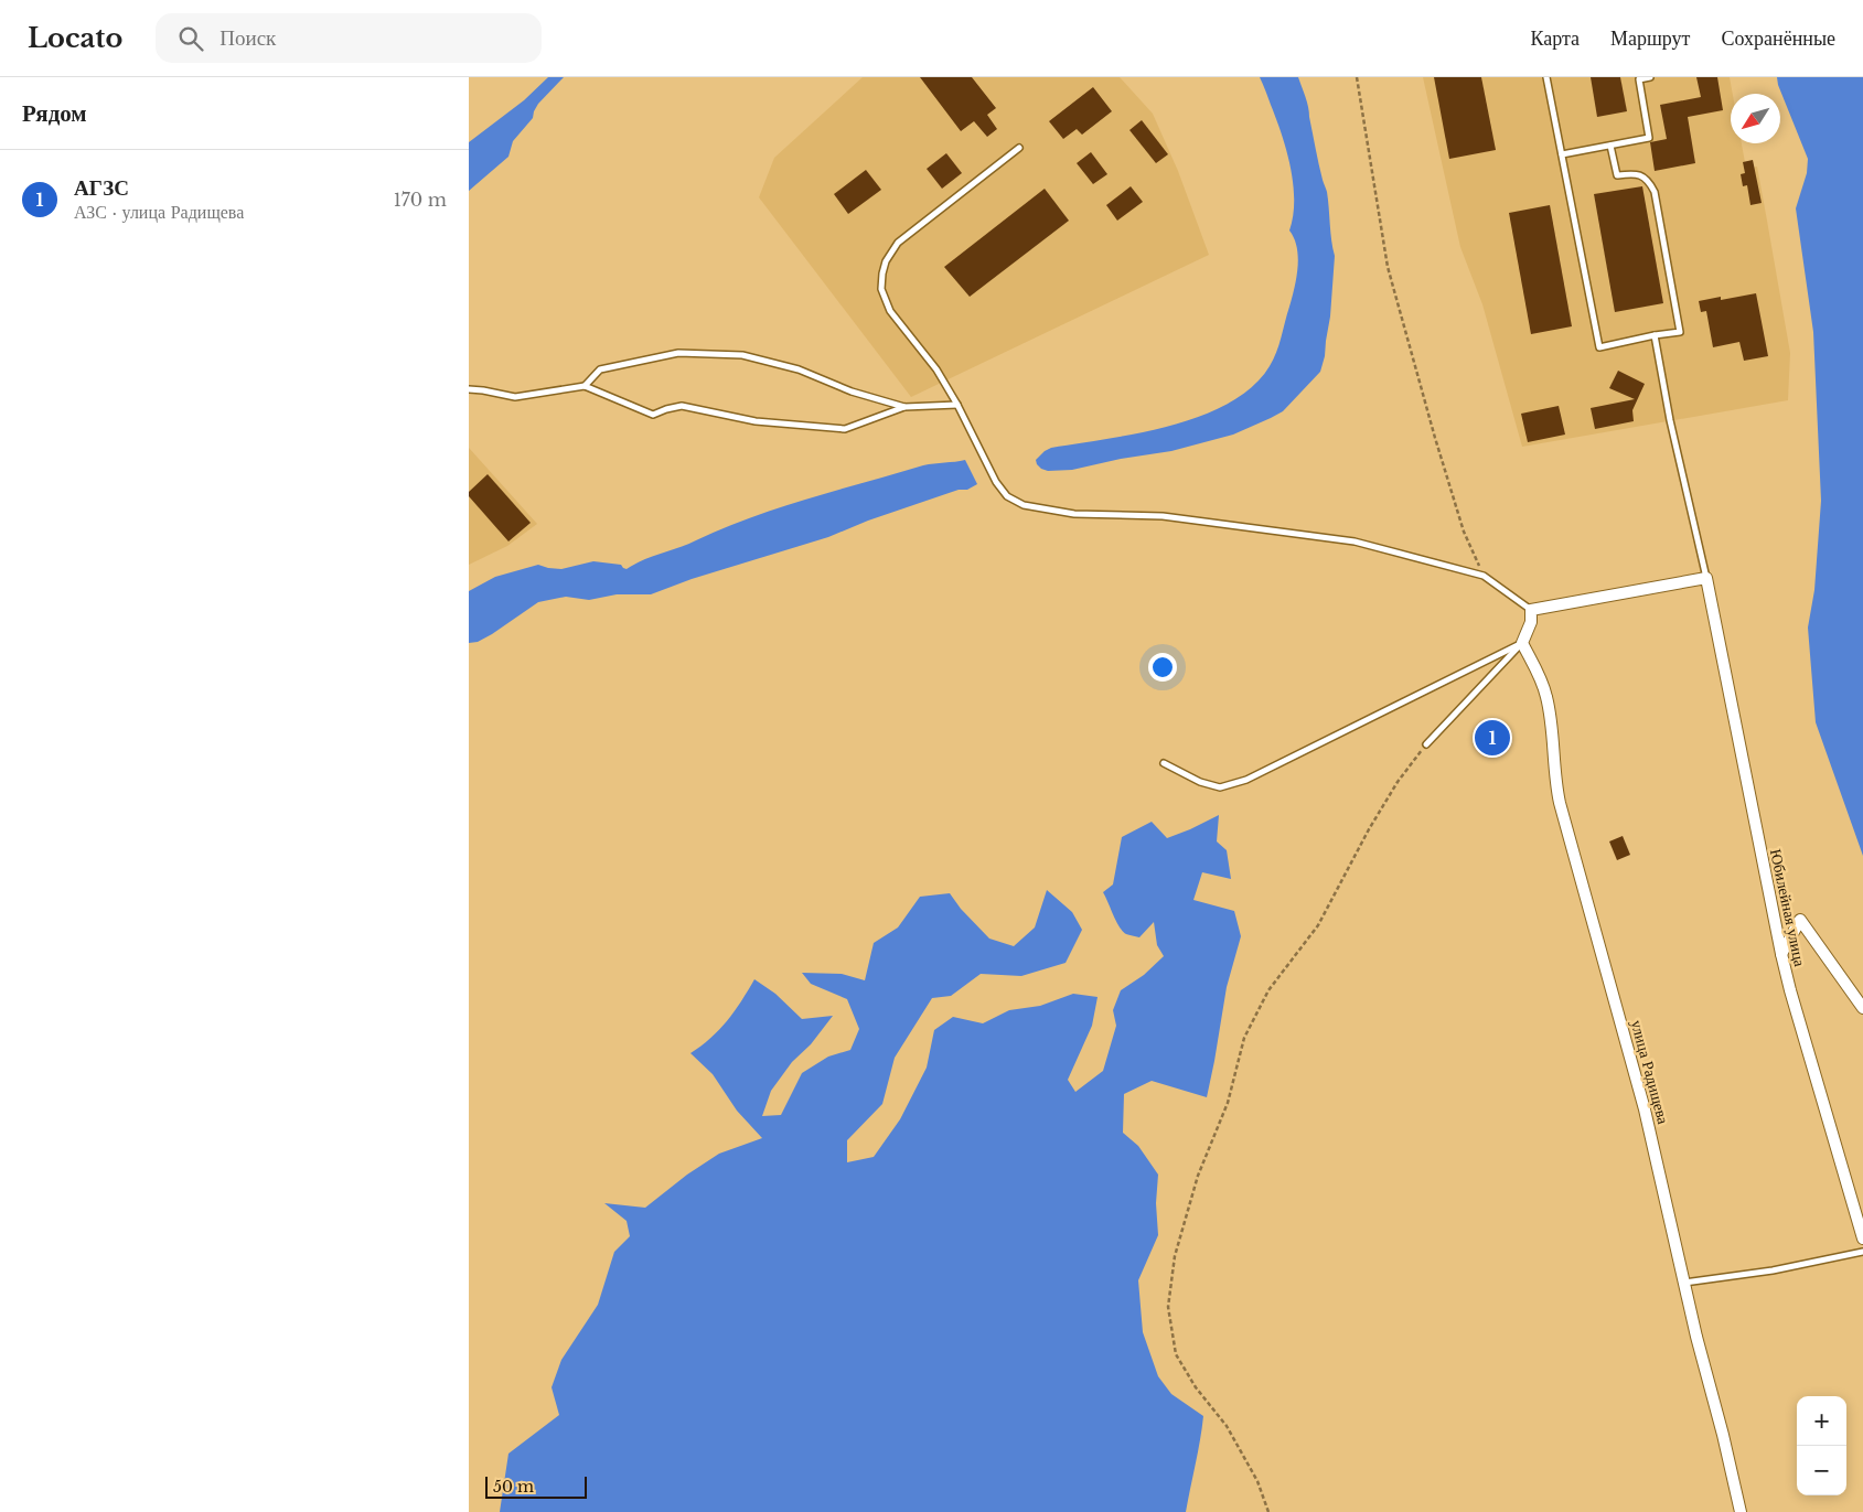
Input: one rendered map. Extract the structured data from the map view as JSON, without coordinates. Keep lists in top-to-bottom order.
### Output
{
  "streets": {
    "street": ["Юбилейная улица", "улица Радищева"]
  },
  "scale_bar": "50 m",
  "north": "bottom left",
  "page": {
    "header": "Locato",
    "search": "Поиск",
    "nav": ["Карта", "Маршрут", "Сохранённые"],
    "heading": "Рядом",
    "list": [
      {
        "mark": "1",
        "name": "АГЗС",
        "note": "АЗС · улица Радищева",
        "value": "170 m"
      }
    ],
    "pins": "1",
    "map_buttons": ["+", "−"],
    "scale": "50 m"
  }
}
